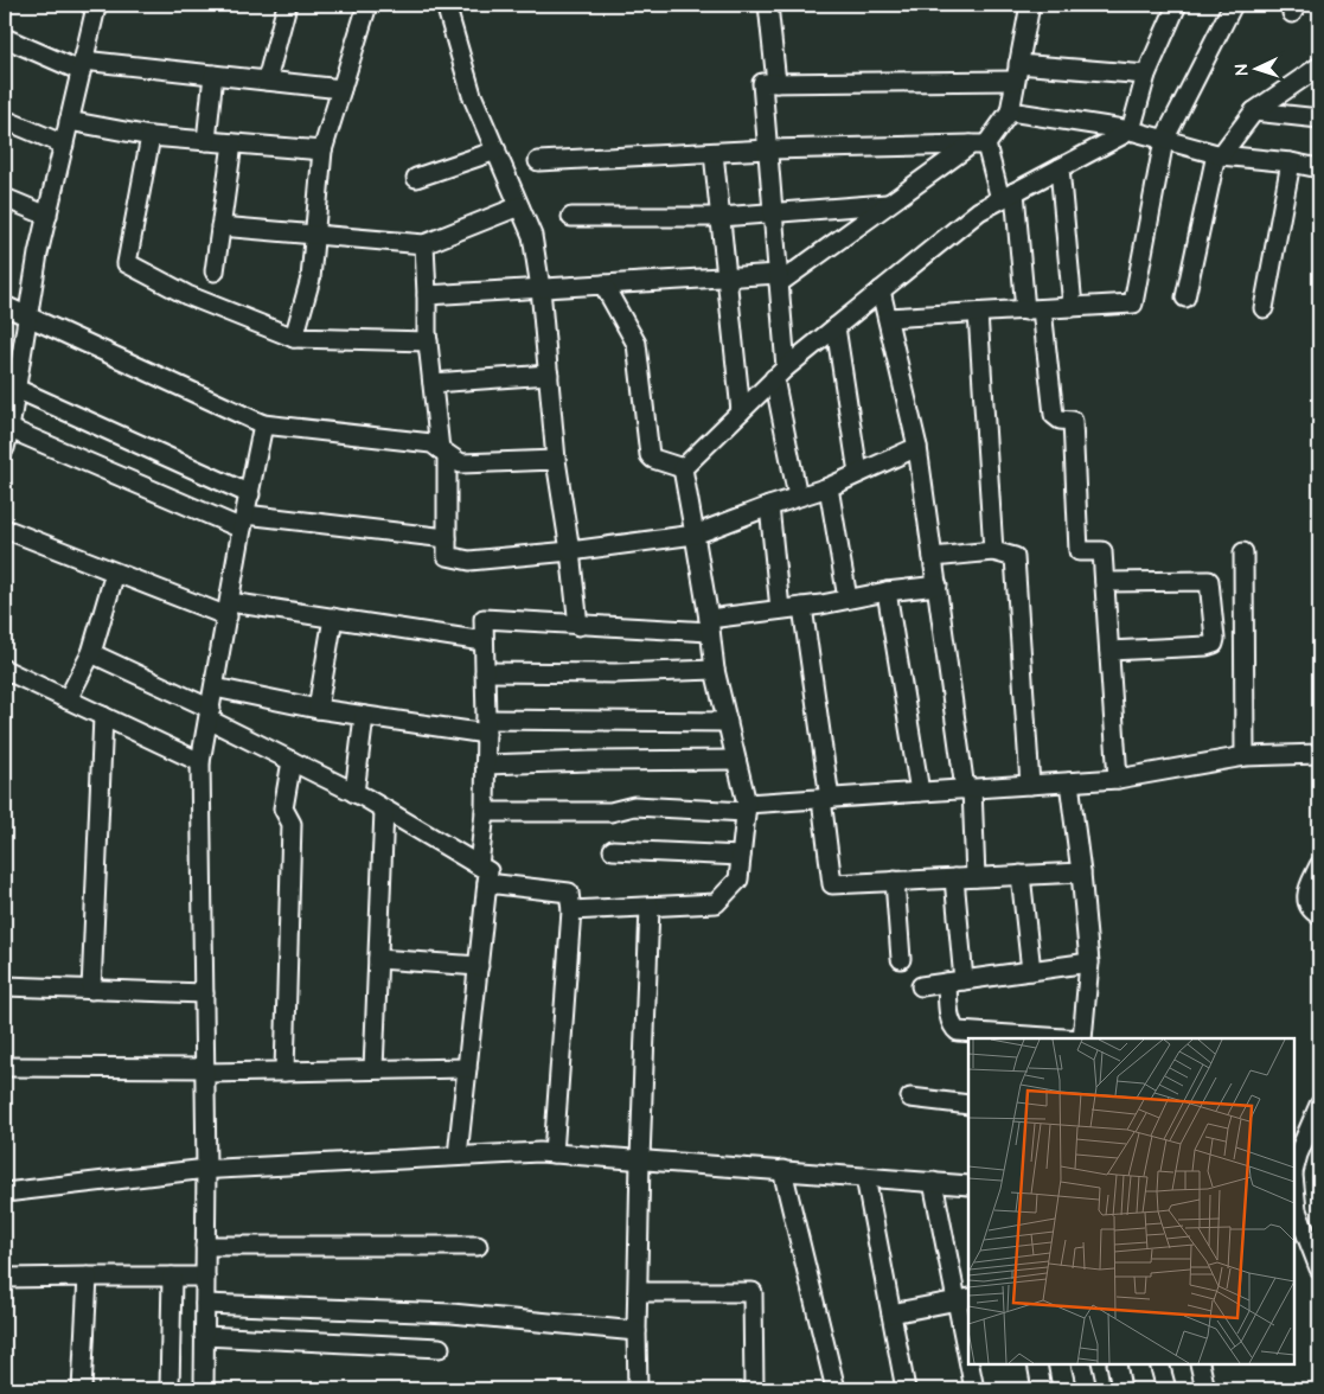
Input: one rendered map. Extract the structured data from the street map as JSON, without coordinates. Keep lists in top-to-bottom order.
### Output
{
  "north": "left"
}
